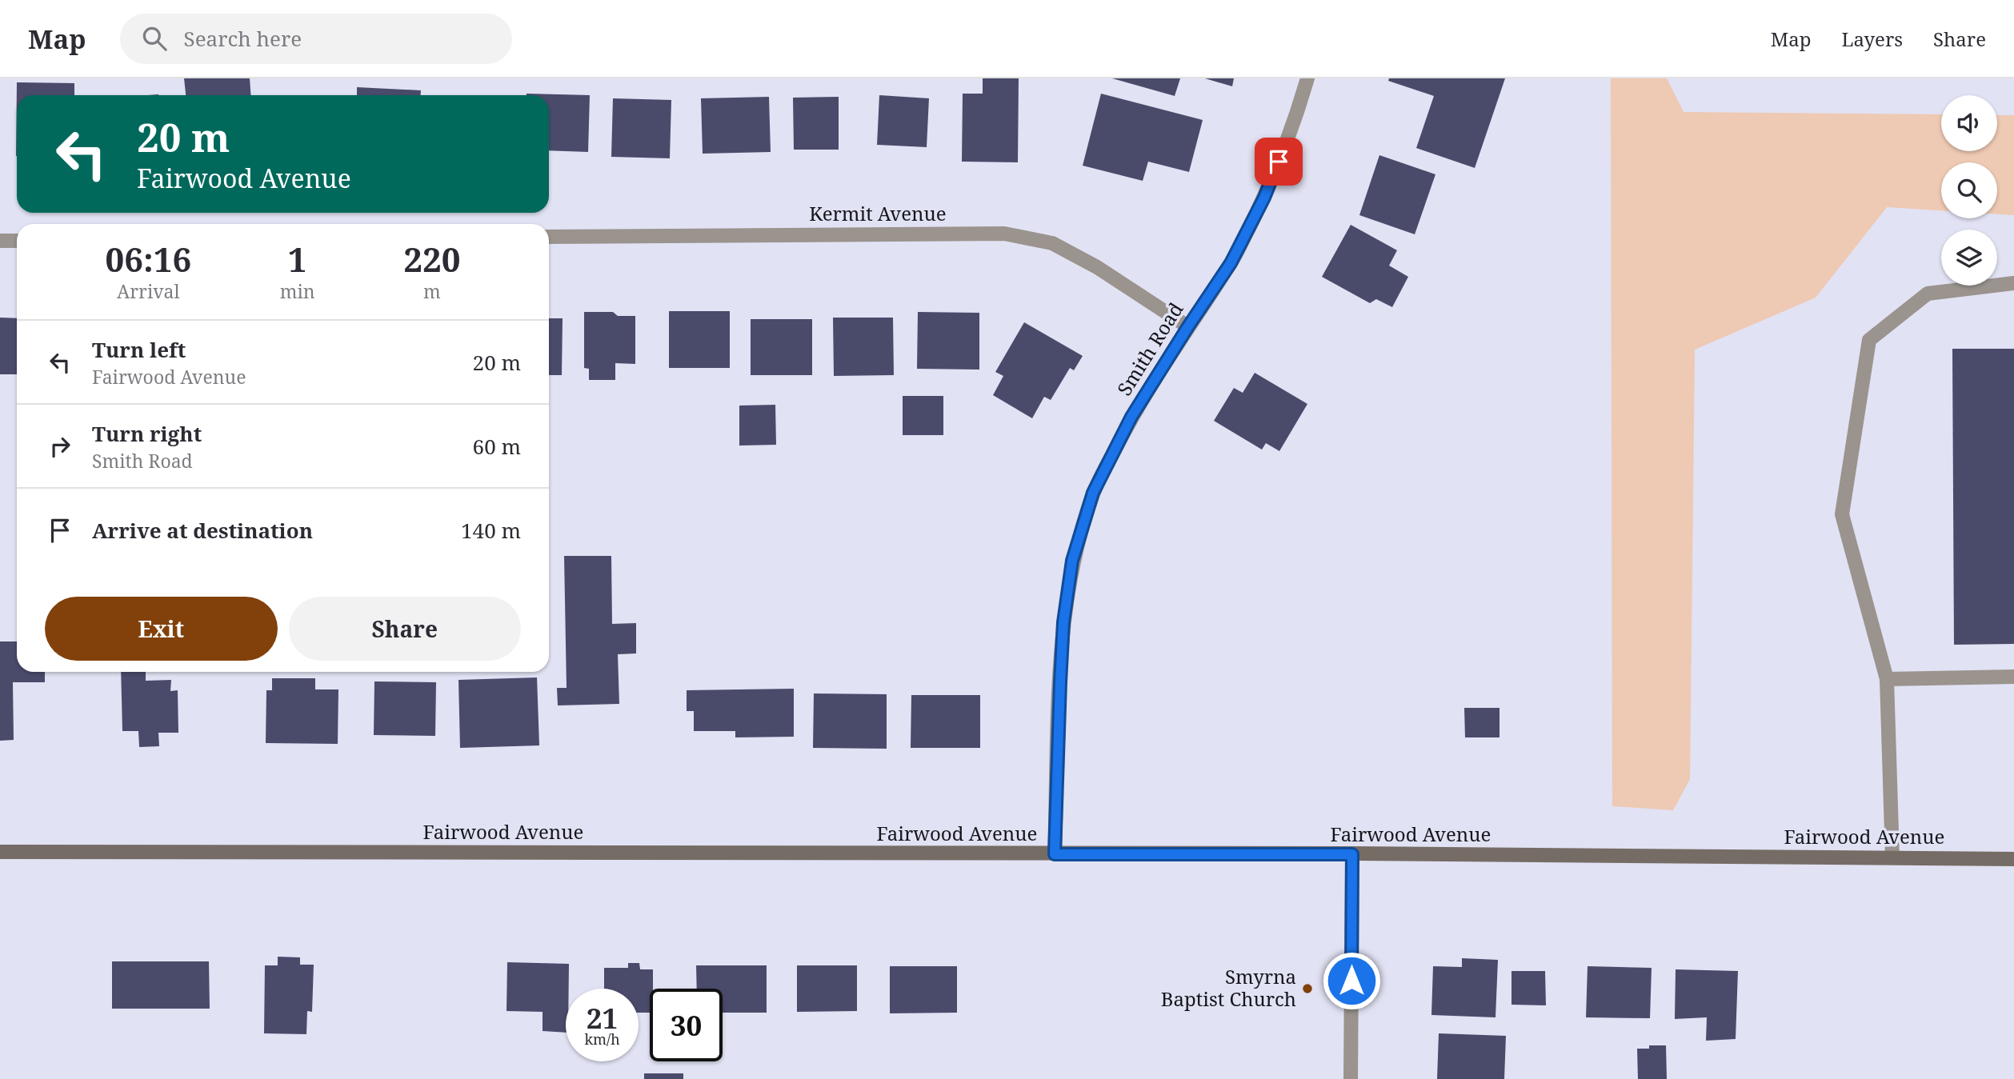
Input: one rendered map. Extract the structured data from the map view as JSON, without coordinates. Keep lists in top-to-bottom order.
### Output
{
  "streets": {
    "street": ["Kermit Avenue", "Smith Road", "Fairwood Avenue"]
  },
  "crossings": [
    ["Kermit Avenue", "Smith Road"],
    ["Smith Road", "Fairwood Avenue"]
  ],
  "places": ["Smyrna Baptist Church"],
  "page": {
    "header": "Map",
    "search": "Search here",
    "nav": ["Map", "Layers", "Share"],
    "turn": ["20 m", "Fairwood Avenue"],
    "eta": [
      "06:16",
      "Arrival",
      "1",
      "min",
      "220",
      "m"
    ],
    "list": [
      {
        "name": "Turn left",
        "note": "Fairwood Avenue",
        "value": "20 m"
      },
      {
        "name": "Turn right",
        "note": "Smith Road",
        "value": "60 m"
      },
      {
        "name": "Arrive at destination",
        "value": "140 m"
      }
    ],
    "buttons": ["Exit", "Share"],
    "speed": "21 km/h",
    "limit": "30"
  }
}
